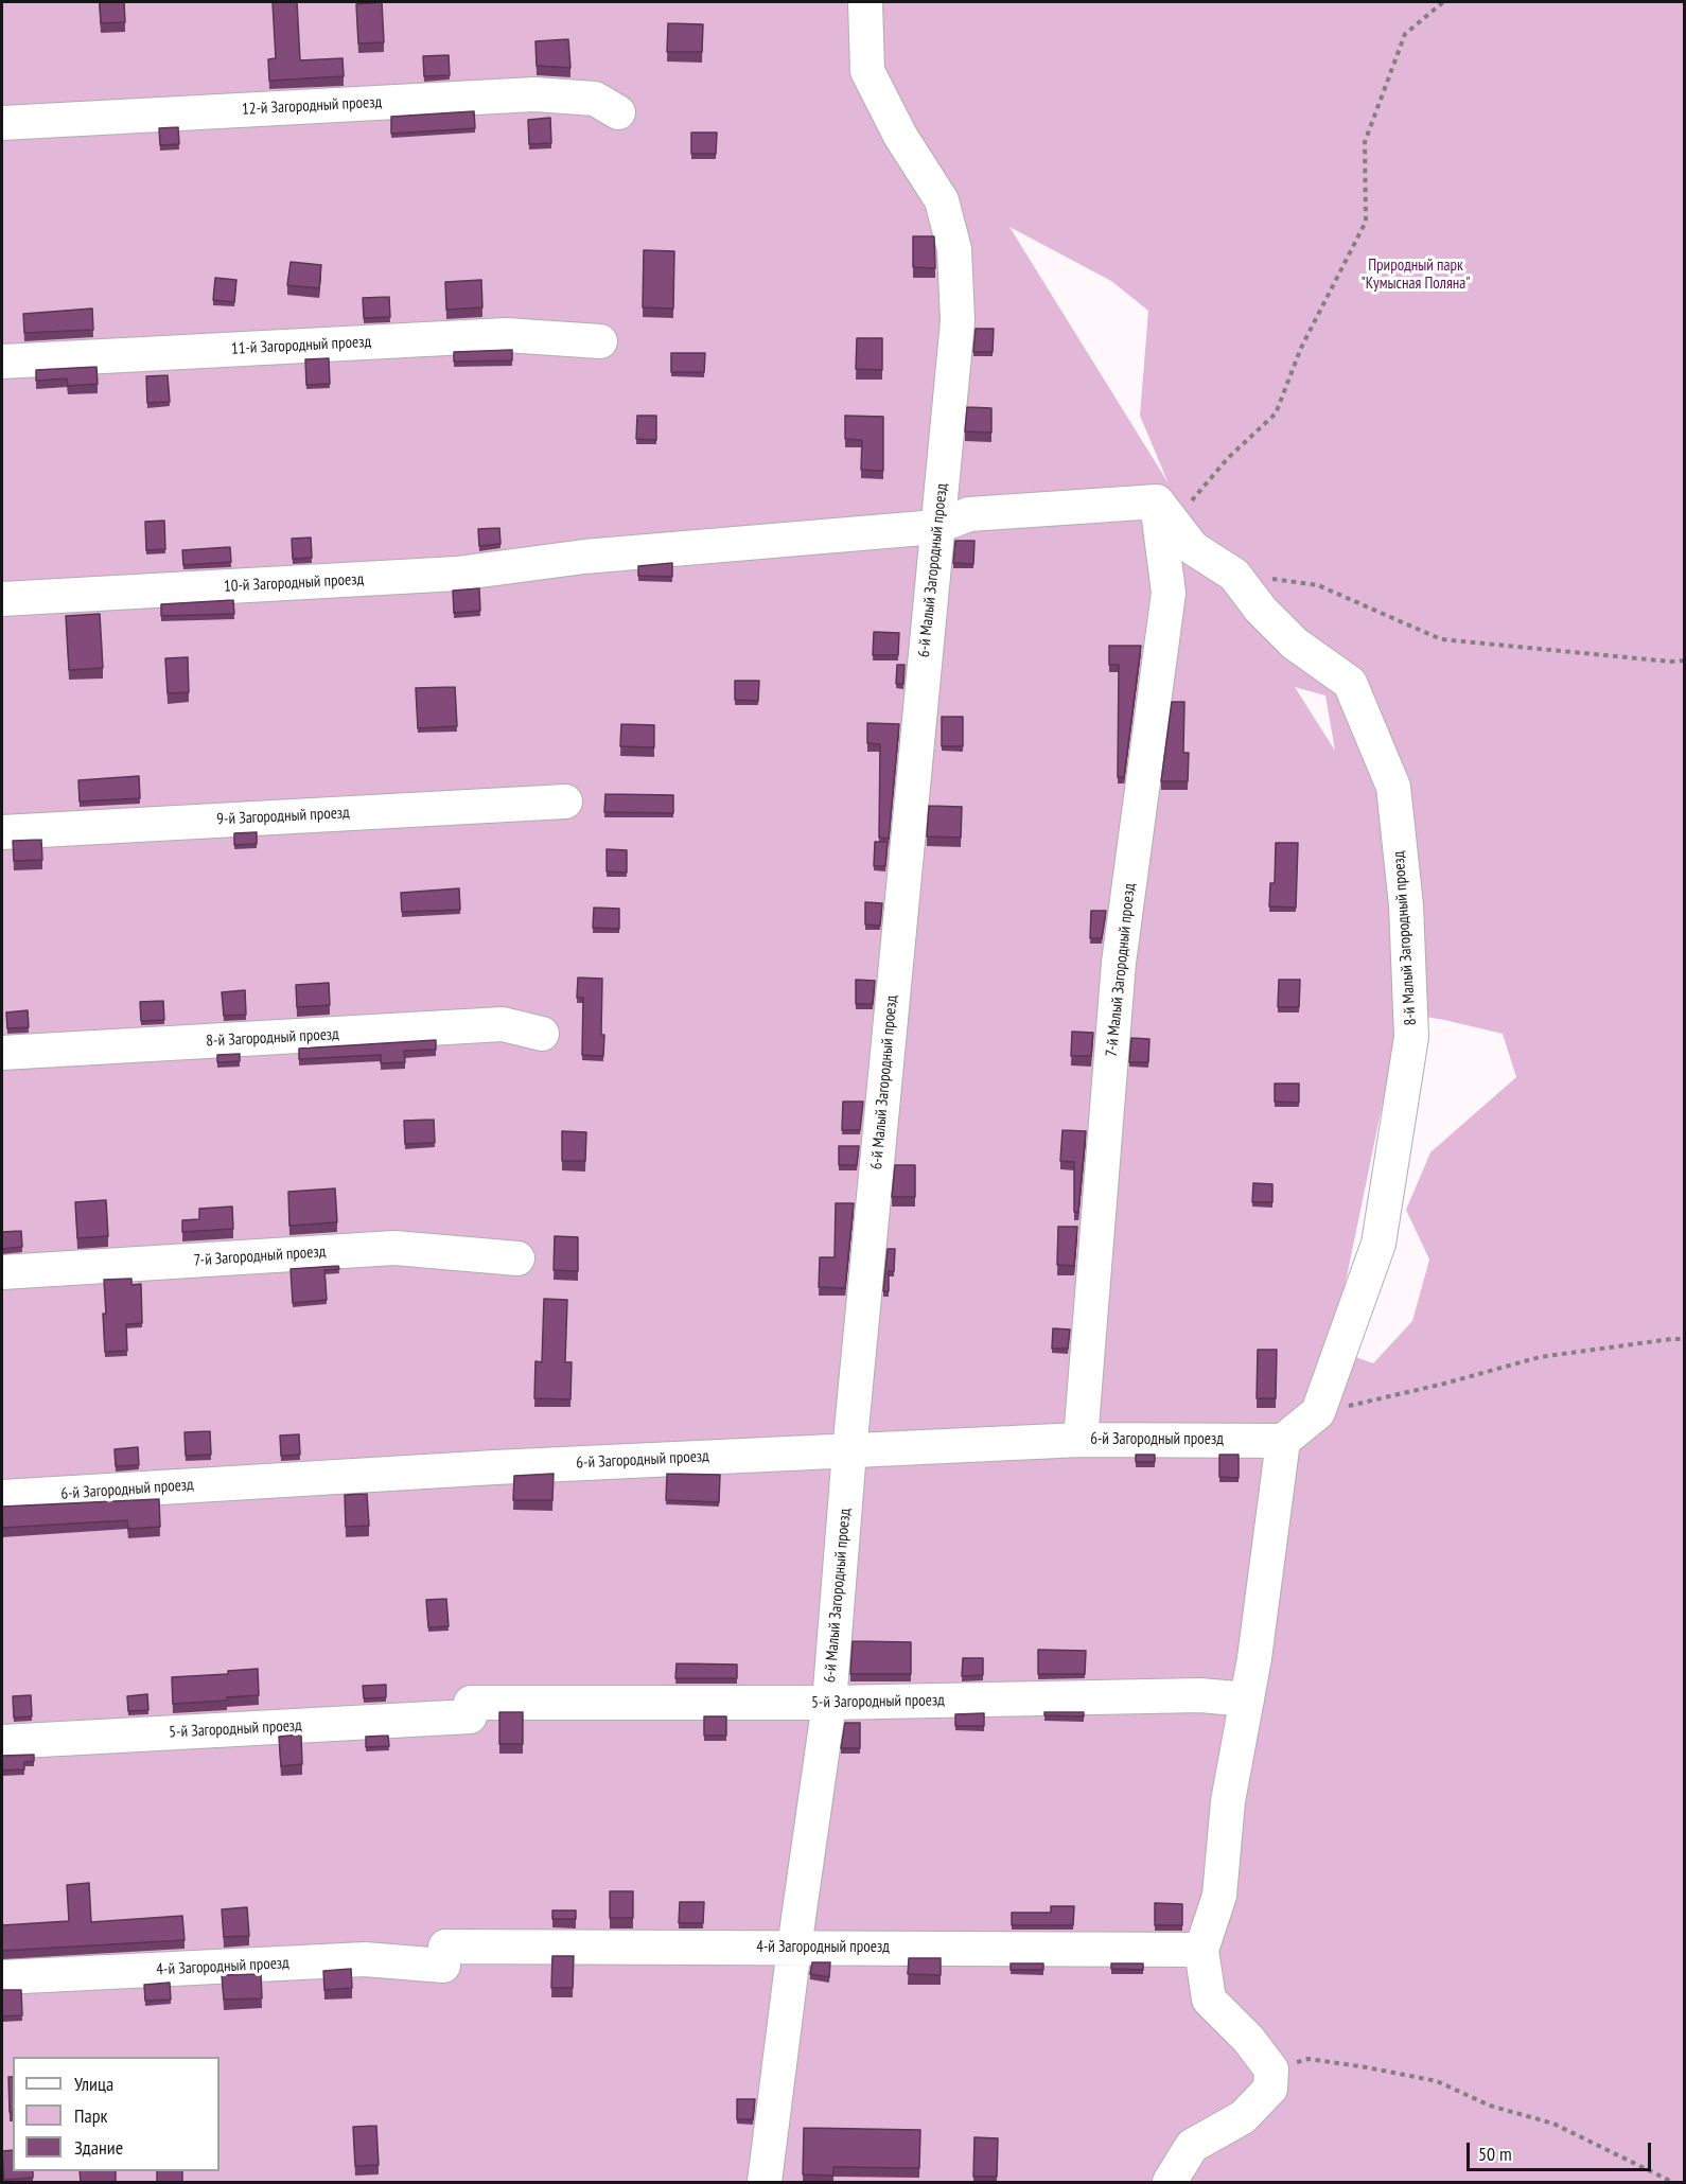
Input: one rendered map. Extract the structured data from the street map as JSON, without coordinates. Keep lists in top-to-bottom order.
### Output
{
  "streets": {
    "lane": [
      "12-й Загородный проезд",
      "11-й Загородный проезд",
      "6-й Малый Загородный проезд",
      "10-й Загородный проезд",
      "9-й Загородный проезд",
      "8-й Малый Загородный проезд",
      "7-й Малый Загородный проезд",
      "8-й Загородный проезд",
      "7-й Загородный проезд",
      "6-й Загородный проезд",
      "5-й Загородный проезд",
      "4-й Загородный проезд"
    ]
  },
  "crossings": [
    ["6-й Малый Загородный проезд", "10-й Загородный проезд"],
    ["6-й Малый Загородный проезд", "6-й Загородный проезд"],
    ["6-й Малый Загородный проезд", "5-й Загородный проезд"],
    ["6-й Малый Загородный проезд", "4-й Загородный проезд"],
    ["10-й Загородный проезд", "8-й Малый Загородный проезд"],
    ["10-й Загородный проезд", "7-й Малый Загородный проезд"],
    ["8-й Малый Загородный проезд", "7-й Малый Загородный проезд"],
    ["7-й Малый Загородный проезд", "6-й Загородный проезд"]
  ],
  "parks": ["Природный парк \"Кумысная Поляна\""],
  "legend": ["Улица", "Парк", "Здание"],
  "scale_bar": "50 m"
}
